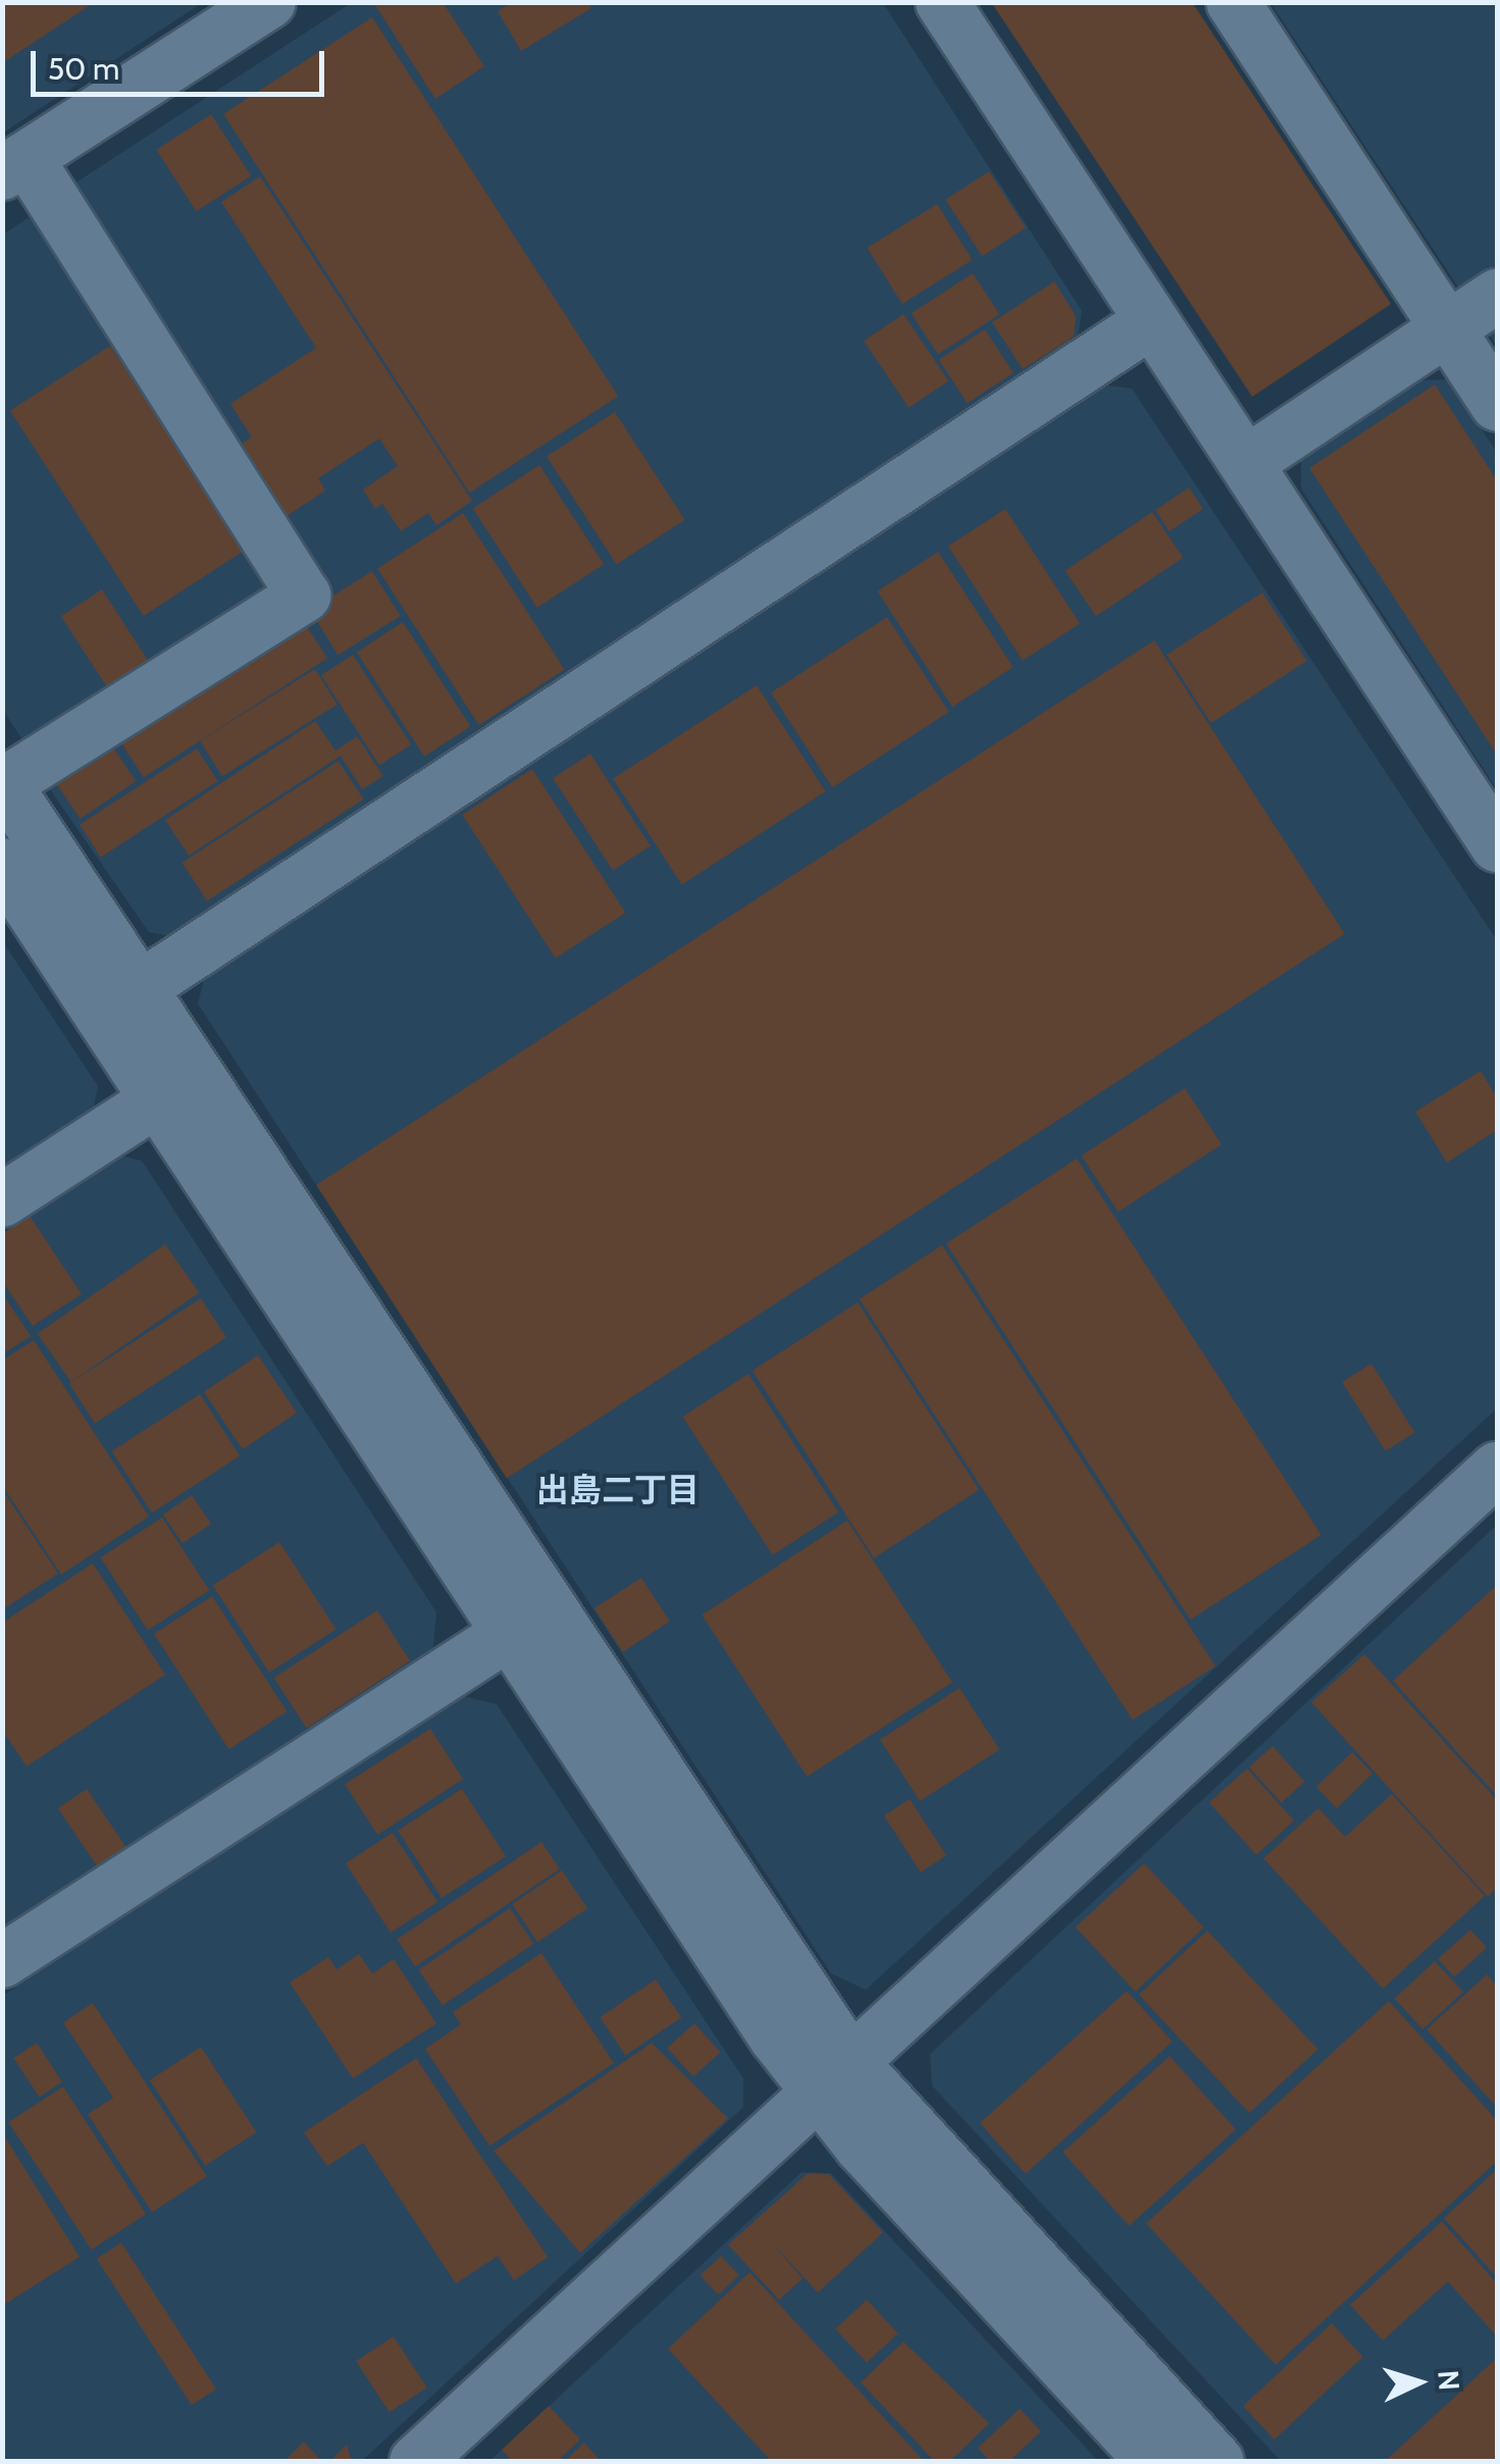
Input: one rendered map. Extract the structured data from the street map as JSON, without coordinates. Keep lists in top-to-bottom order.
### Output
{
  "districts": ["出島二丁目"],
  "scale_bar": "50 m",
  "north": "right"
}
